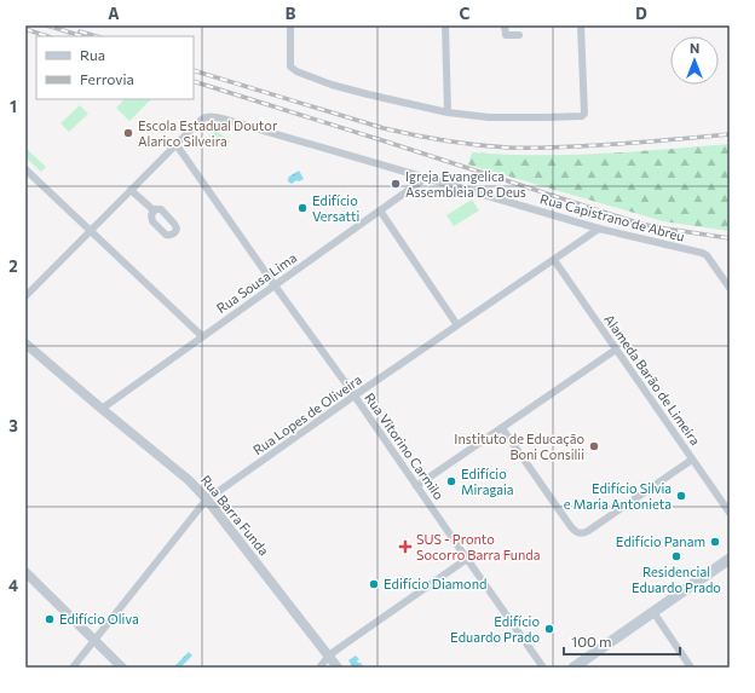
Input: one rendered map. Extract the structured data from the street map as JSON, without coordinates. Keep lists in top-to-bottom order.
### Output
{
  "streets": {
    "street": [
      "Rua Capistrano de Abreu",
      "Rua Sousa Lima",
      "Alameda Barão de Limeira",
      "Rua Lopes de Oliveira",
      "Rua Vitorino Carmilo",
      "Rua Barra Funda"
    ]
  },
  "crossings": [
    ["Rua Capistrano de Abreu", "Rua Sousa Lima"],
    ["Rua Capistrano de Abreu", "Rua Lopes de Oliveira"],
    ["Rua Capistrano de Abreu", "Rua Vitorino Carmilo"],
    ["Rua Sousa Lima", "Rua Vitorino Carmilo"],
    ["Rua Sousa Lima", "Rua Barra Funda"],
    ["Alameda Barão de Limeira", "Rua Lopes de Oliveira"],
    ["Rua Lopes de Oliveira", "Rua Vitorino Carmilo"],
    ["Rua Lopes de Oliveira", "Rua Barra Funda"]
  ],
  "places": {
    "other": [
      "Escola Estadual Doutor Alarico Silveira",
      "Igreja Evangelica Assembleia De Deus",
      "Edifício Versatti",
      "Instituto de Educação Boni Consilii",
      "Edifício Miragaia",
      "Edifício Silvia e Maria Antonieta",
      "Edifício Panam",
      "Residencial Eduardo Prado",
      "Edifício Diamond",
      "Edifício Oliva",
      "Edifício Eduardo Prado"
    ],
    "health": ["SUS - Pronto Socorro Barra Funda"]
  },
  "legend": ["Rua", "Ferrovia"],
  "scale_bar": "100 m",
  "north": "top",
  "grid": {
    "columns": [
      "A",
      "B",
      "C",
      "D"
    ],
    "rows": [
      "1",
      "2",
      "3",
      "4"
    ]
  }
}
